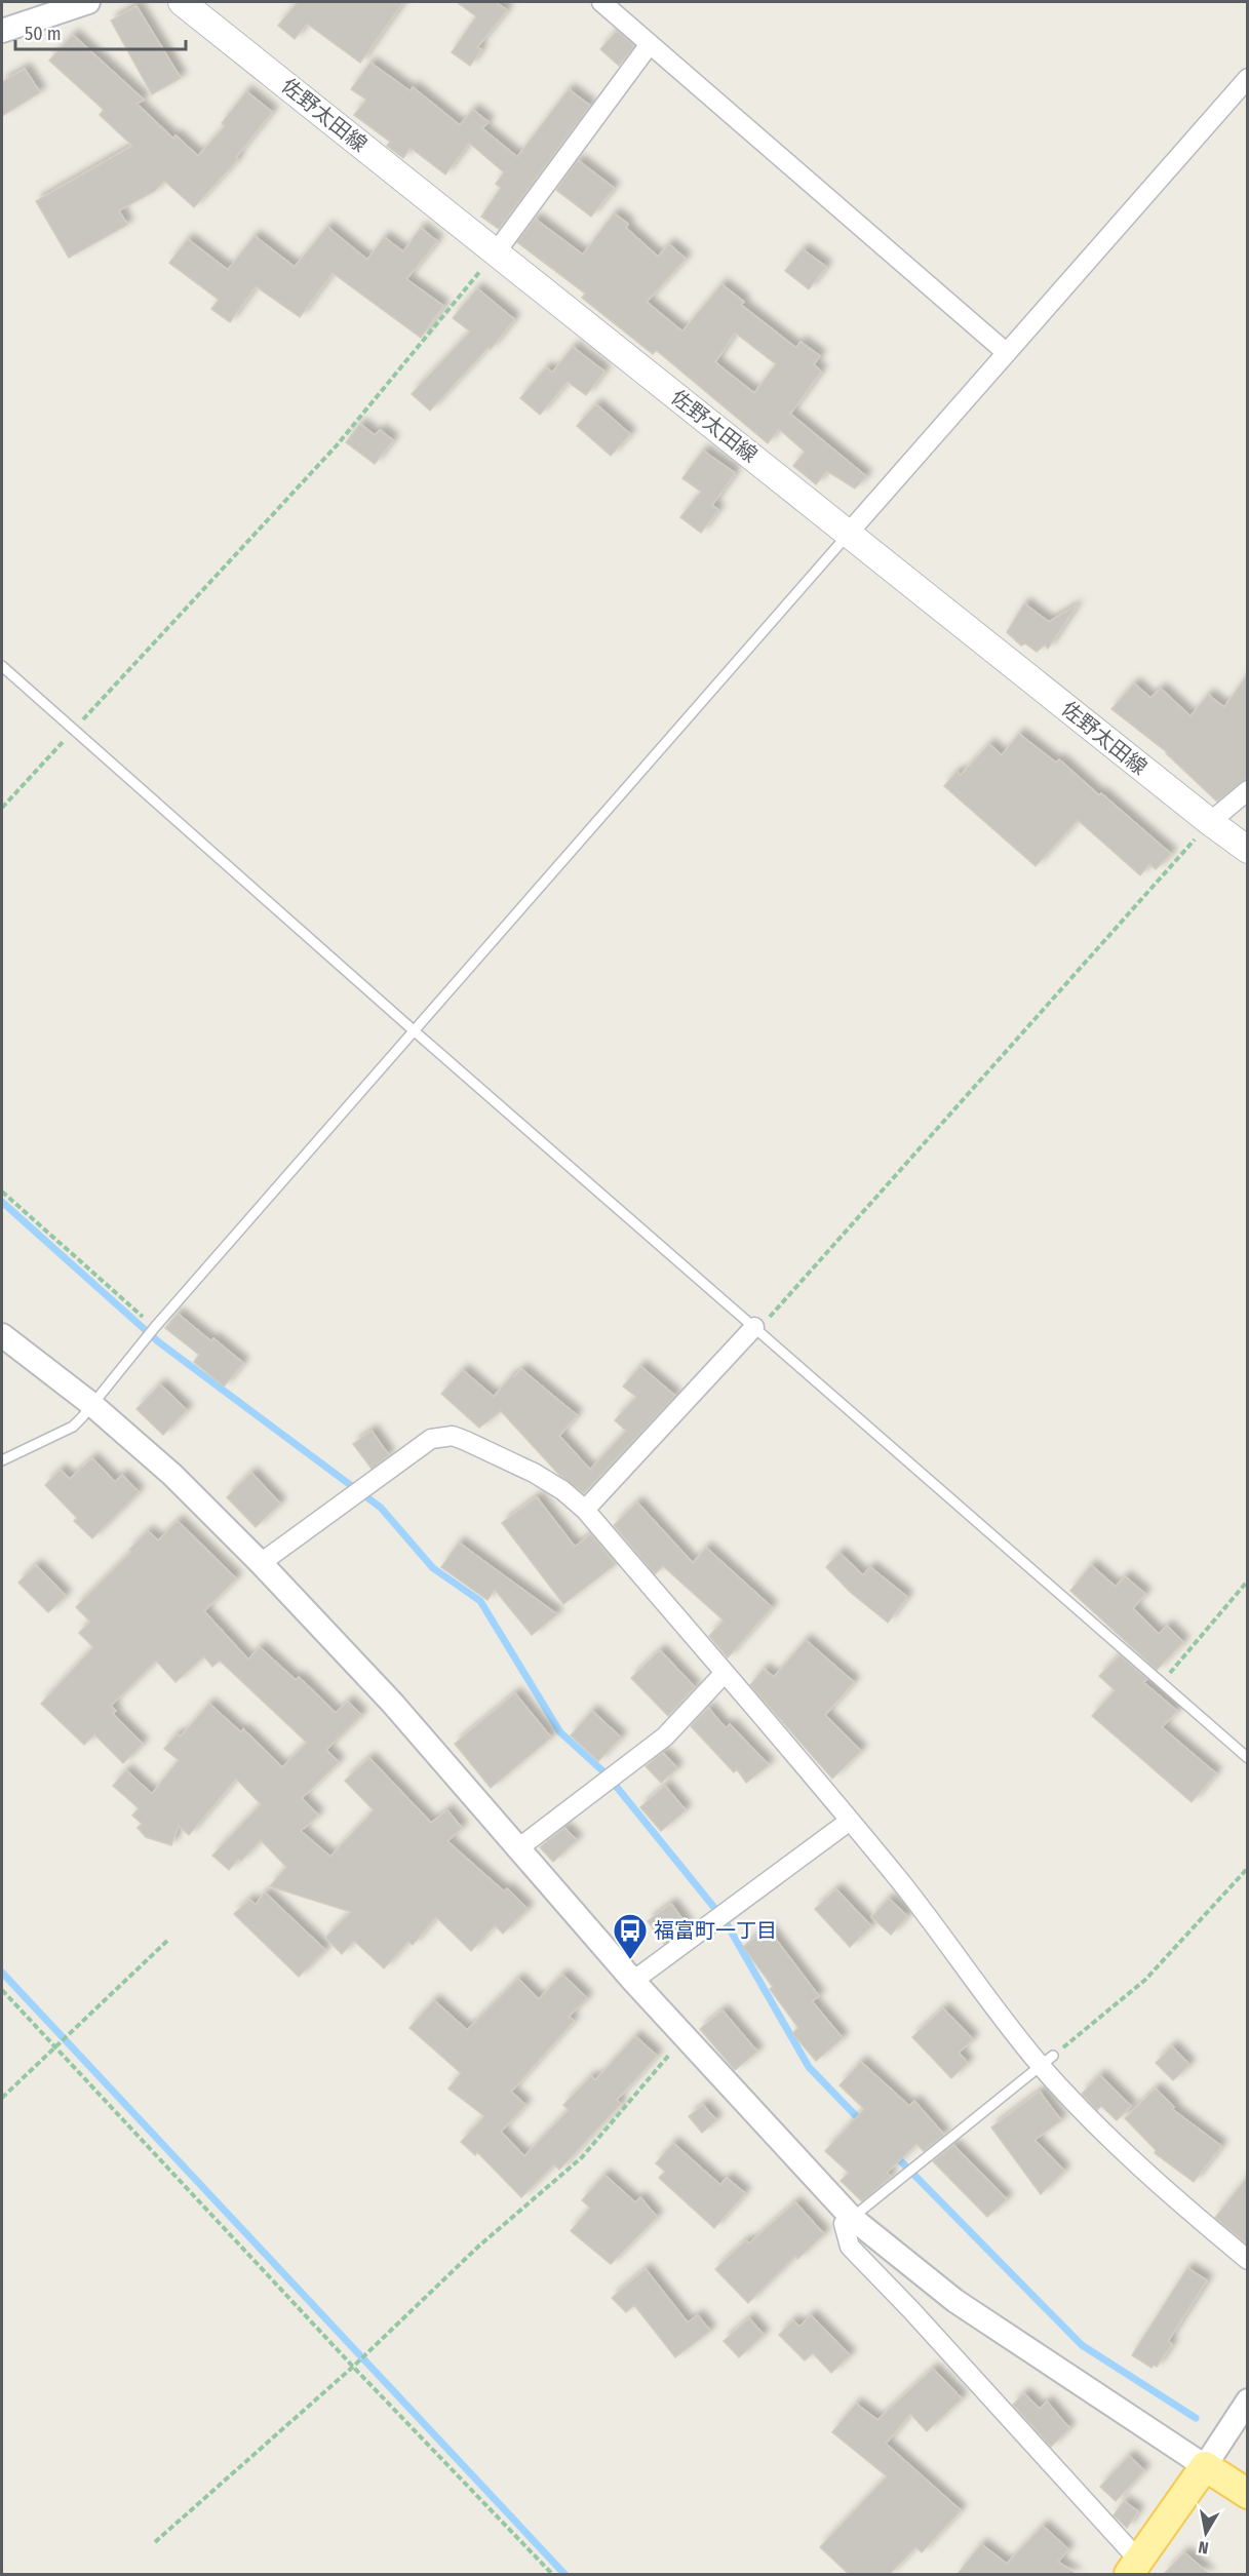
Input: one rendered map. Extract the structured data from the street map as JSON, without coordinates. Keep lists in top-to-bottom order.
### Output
{
  "streets": {
    "main road": ["佐野太田線"]
  },
  "places": {
    "bus stop": ["福富町一丁目"]
  },
  "scale_bar": "50 m",
  "north": "bottom"
}
